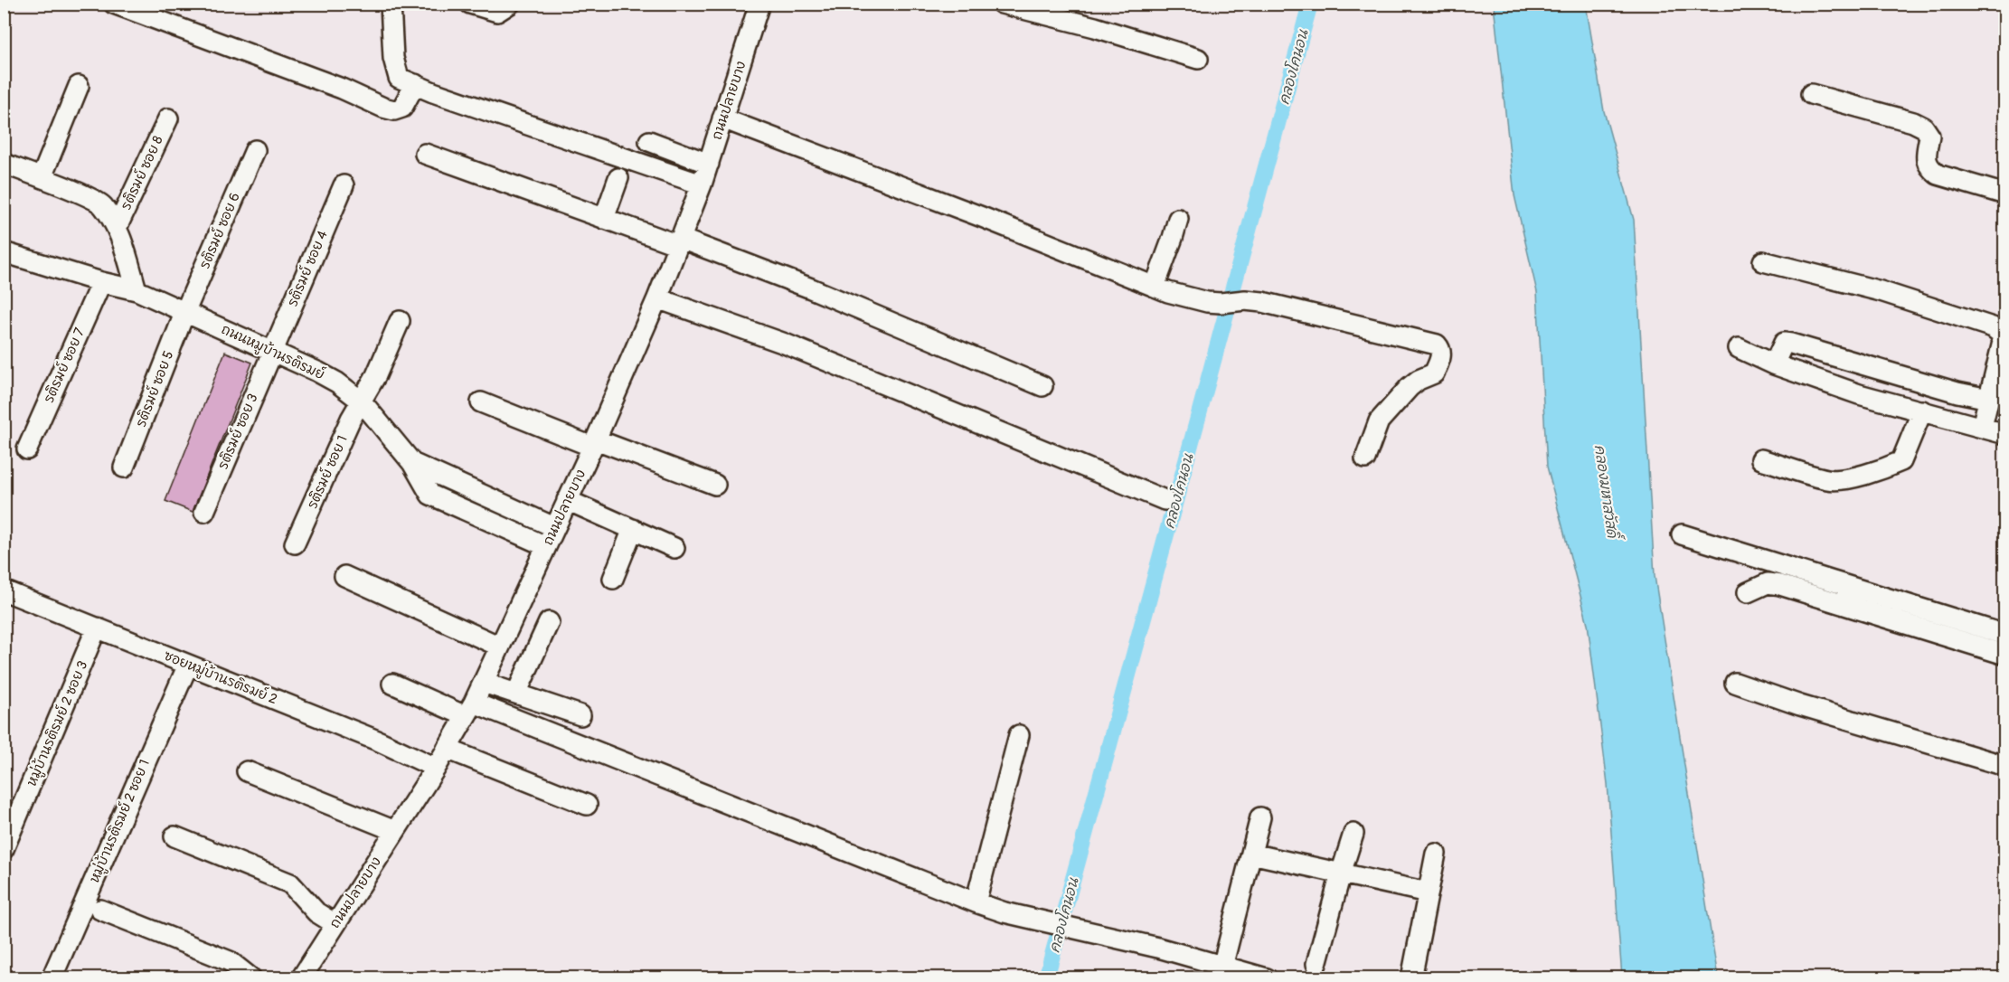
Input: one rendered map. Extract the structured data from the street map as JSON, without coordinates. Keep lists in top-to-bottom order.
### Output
{
  "streets": {
    "street": [
      "ถนนปลายบาง",
      "รติรมย์ ซอย 8",
      "รติรมย์ ซอย 6",
      "รติรมย์ ซอย 4",
      "ถนนหมูบ้านรติรมย์",
      "รติรมย์ ซอย 7",
      "รติรมย์ ซอย 5",
      "รติรมย์ ซอย 3",
      "รติรมย์ ซอย 1",
      "ซอยหมู่บ้านรติรมย์ 2",
      "หมู่บ้านรติรมย์ 2 ซอย 3",
      "หมู่บ้านรติรมย์ 2 ซอย 1"
    ]
  },
  "crossings": [
    ["ถนนปลายบาง", "ถนนหมูบ้านรติรมย์"],
    ["ถนนปลายบาง", "ซอยหมู่บ้านรติรมย์ 2"],
    ["รติรมย์ ซอย 6", "ถนนหมูบ้านรติรมย์"],
    ["รติรมย์ ซอย 6", "รติรมย์ ซอย 5"],
    ["รติรมย์ ซอย 4", "ถนนหมูบ้านรติรมย์"],
    ["รติรมย์ ซอย 4", "รติรมย์ ซอย 3"],
    ["ถนนหมูบ้านรติรมย์", "รติรมย์ ซอย 7"],
    ["ถนนหมูบ้านรติรมย์", "รติรมย์ ซอย 5"],
    ["ถนนหมูบ้านรติรมย์", "รติรมย์ ซอย 3"],
    ["ถนนหมูบ้านรติรมย์", "รติรมย์ ซอย 1"],
    ["ซอยหมู่บ้านรติรมย์ 2", "หมู่บ้านรติรมย์ 2 ซอย 3"],
    ["ซอยหมู่บ้านรติรมย์ 2", "หมู่บ้านรติรมย์ 2 ซอย 1"]
  ],
  "water": ["คลองโคนอน", "คลองมหาสวัสดิ์"]
}
